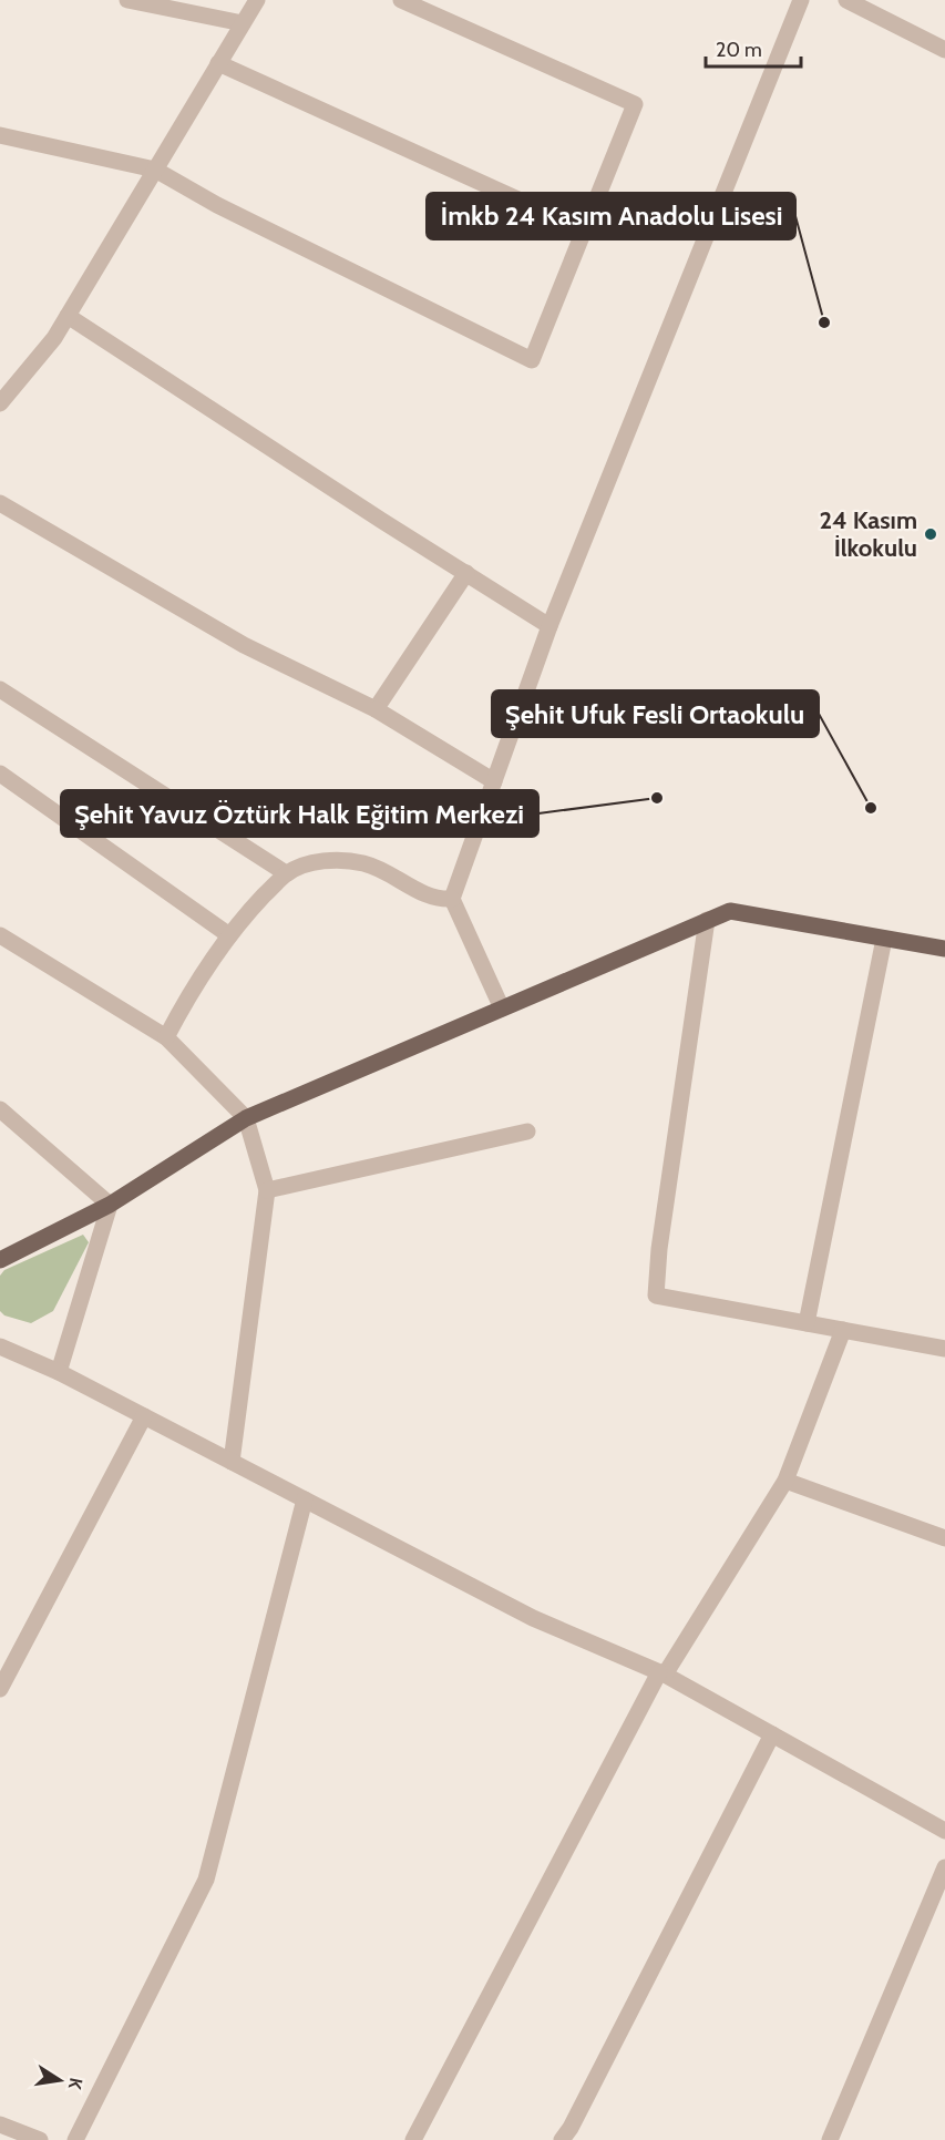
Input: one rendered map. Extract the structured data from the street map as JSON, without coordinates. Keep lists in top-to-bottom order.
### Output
{
  "places": [
    "İmkb 24 Kasım Anadolu Lisesi",
    "24 Kasım İlkokulu",
    "Şehit Yavuz Öztürk Halk Eğitim Merkezi",
    "Şehit Ufuk Fesli Ortaokulu"
  ],
  "scale_bar": "20 m",
  "north": "right"
}
